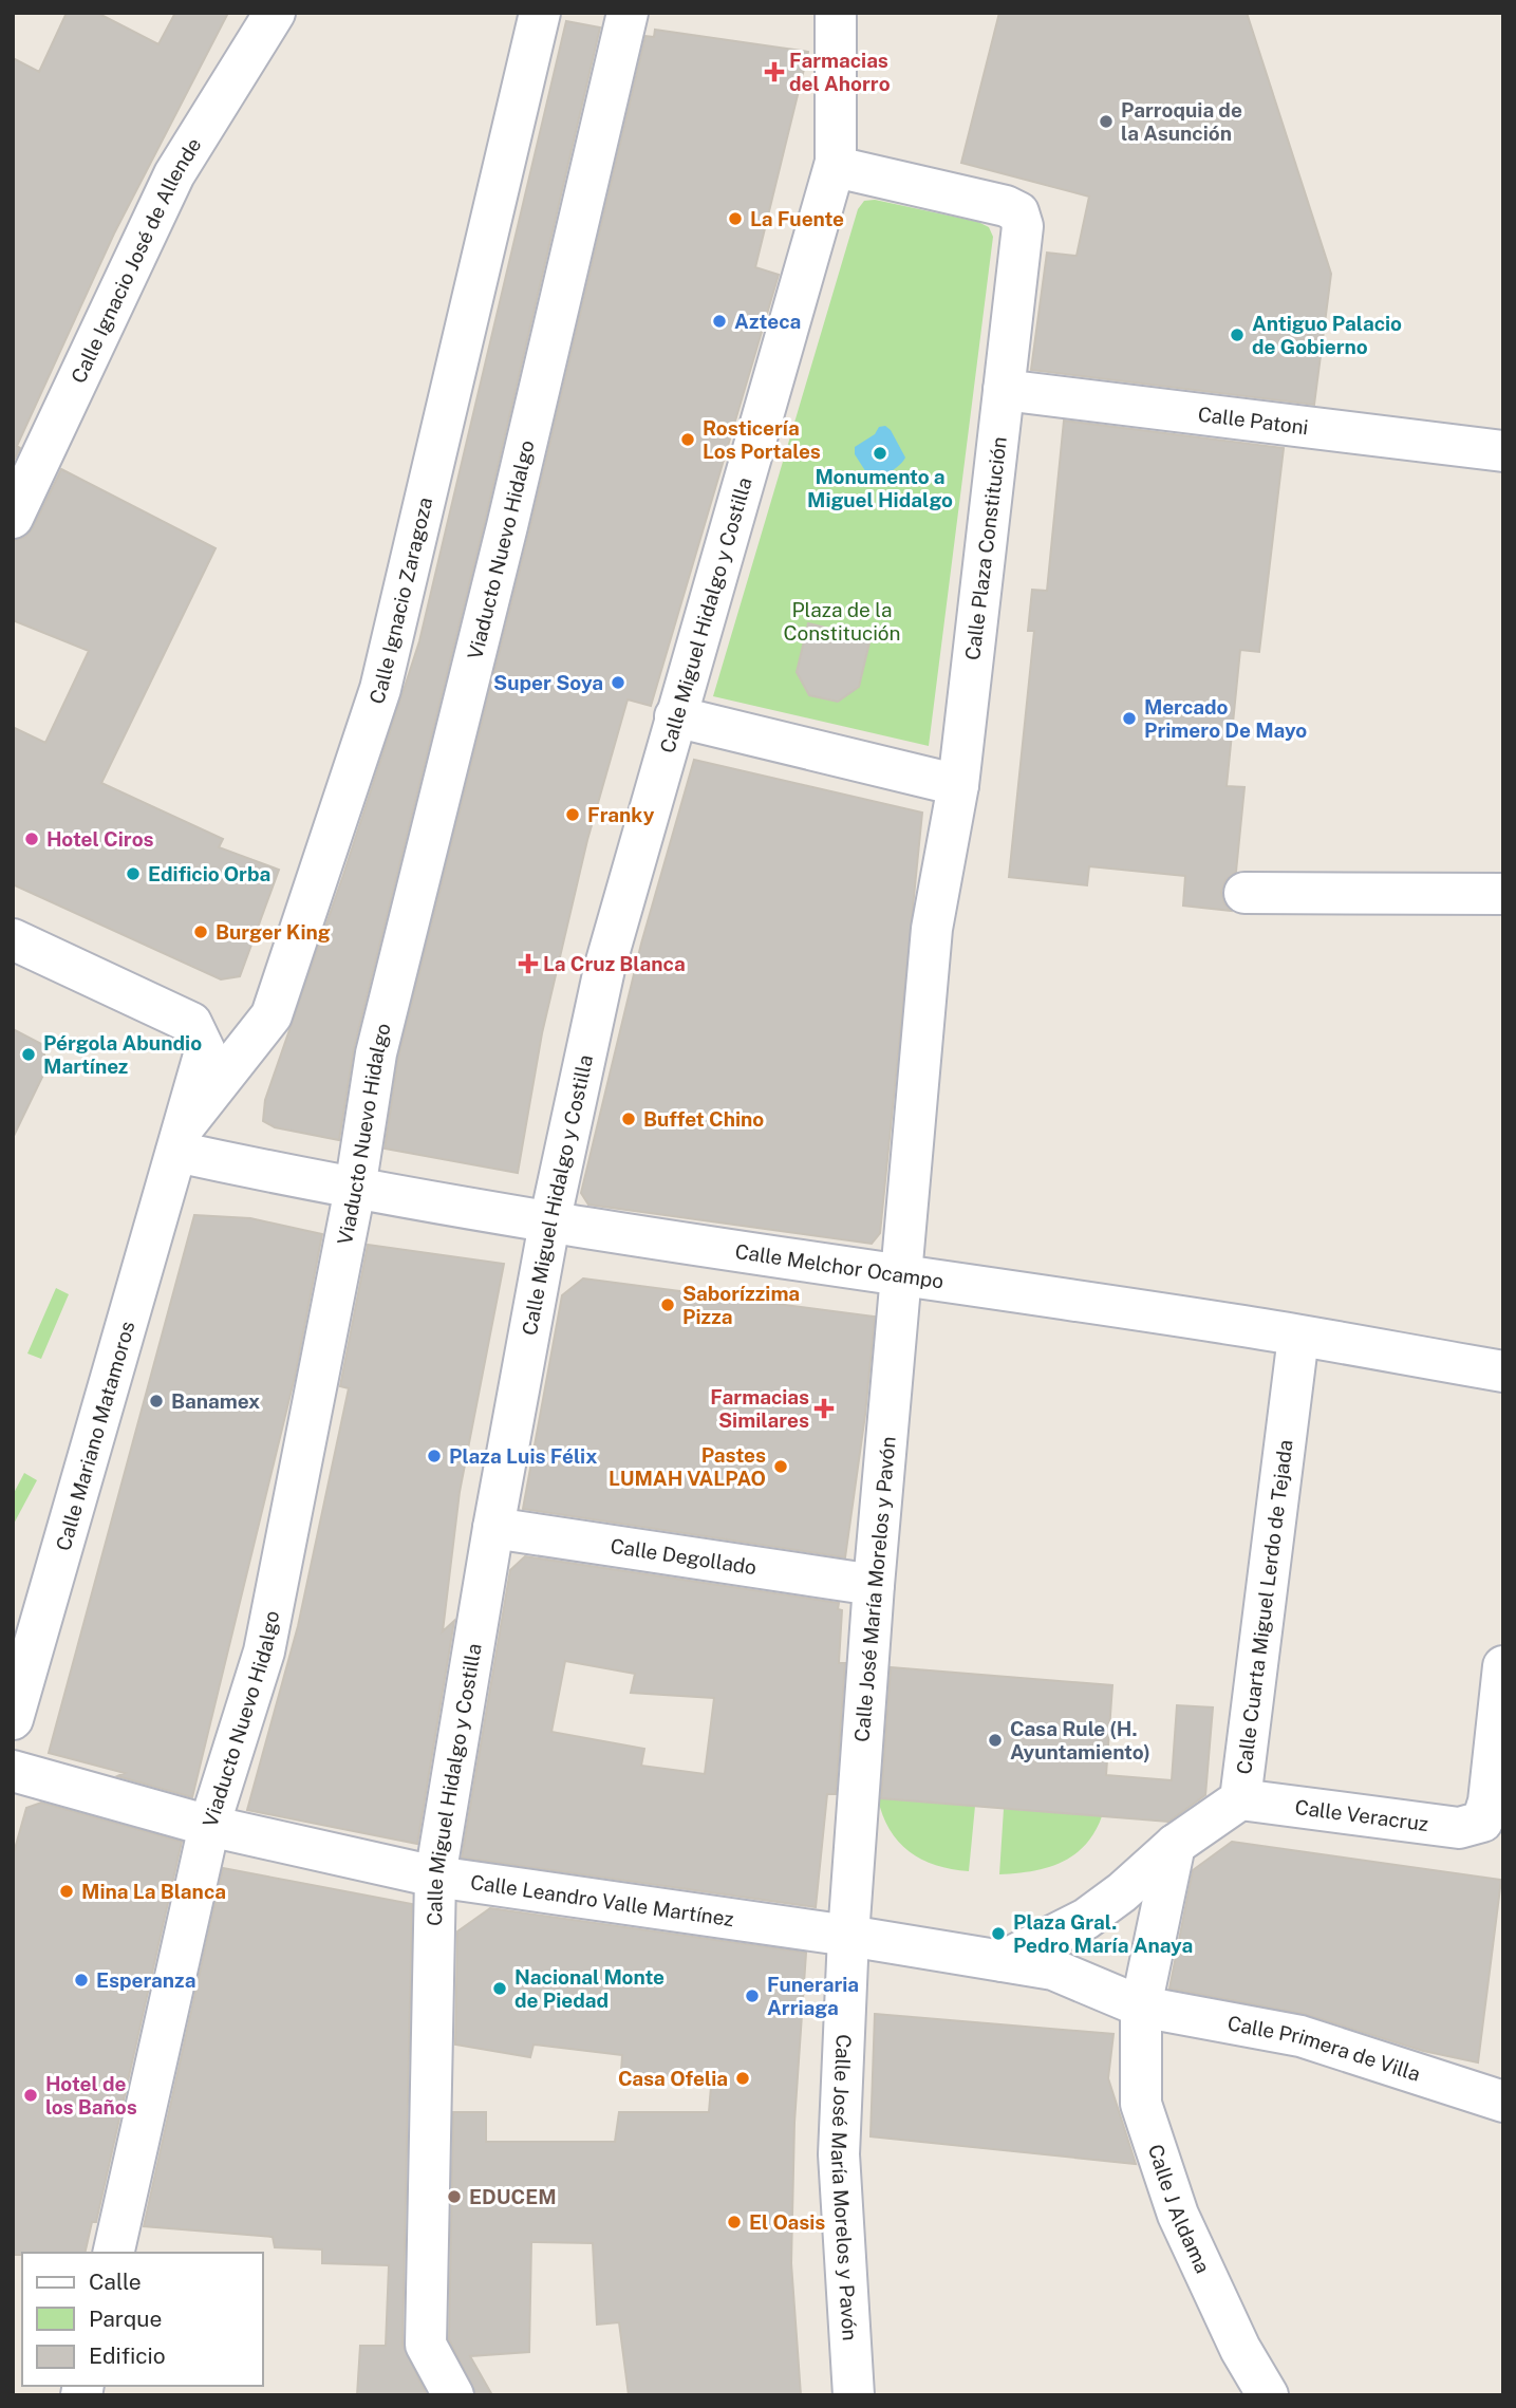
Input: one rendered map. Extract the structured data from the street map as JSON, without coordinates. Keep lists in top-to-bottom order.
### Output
{
  "streets": {
    "street": [
      "Calle Ignacio José de Allende",
      "Calle Patoni",
      "Calle Plaza Constitución",
      "Viaducto Nuevo Hidalgo",
      "Calle Ignacio Zaragoza",
      "Calle Miguel Hidalgo y Costilla",
      "Calle Melchor Ocampo",
      "Calle Mariano Matamoros",
      "Calle Degollado",
      "Calle José María Morelos y Pavón",
      "Calle Cuarta Miguel Lerdo de Tejada",
      "Calle Veracruz",
      "Calle Leandro Valle Martínez",
      "Calle Primera de Villa",
      "Calle J Aldama"
    ]
  },
  "crossings": [
    ["Calle Patoni", "Calle Plaza Constitución"],
    ["Calle Plaza Constitución", "Calle Miguel Hidalgo y Costilla"],
    ["Calle Plaza Constitución", "Calle José María Morelos y Pavón"],
    ["Viaducto Nuevo Hidalgo", "Calle Melchor Ocampo"],
    ["Viaducto Nuevo Hidalgo", "Calle Leandro Valle Martínez"],
    ["Calle Ignacio Zaragoza", "Calle Melchor Ocampo"],
    ["Calle Ignacio Zaragoza", "Calle Mariano Matamoros"],
    ["Calle Miguel Hidalgo y Costilla", "Calle Melchor Ocampo"],
    ["Calle Miguel Hidalgo y Costilla", "Calle Degollado"],
    ["Calle Miguel Hidalgo y Costilla", "Calle Leandro Valle Martínez"],
    ["Calle Melchor Ocampo", "Calle Mariano Matamoros"],
    ["Calle Melchor Ocampo", "Calle José María Morelos y Pavón"],
    ["Calle Melchor Ocampo", "Calle Cuarta Miguel Lerdo de Tejada"],
    ["Calle Degollado", "Calle José María Morelos y Pavón"],
    ["Calle José María Morelos y Pavón", "Calle Leandro Valle Martínez"],
    ["Calle Cuarta Miguel Lerdo de Tejada", "Calle Veracruz"],
    ["Calle Cuarta Miguel Lerdo de Tejada", "Calle Leandro Valle Martínez"],
    ["Calle Cuarta Miguel Lerdo de Tejada", "Calle Primera de Villa"],
    ["Calle Cuarta Miguel Lerdo de Tejada", "Calle J Aldama"],
    ["Calle Leandro Valle Martínez", "Calle Primera de Villa"],
    ["Calle Primera de Villa", "Calle J Aldama"]
  ],
  "parks": ["Plaza de la Constitución"],
  "places": {
    "health": ["Farmacias del Ahorro", "La Cruz Blanca", "Farmacias Similares"],
    "other": [
      "Parroquia de la Asunción",
      "La Fuente",
      "Azteca",
      "Antiguo Palacio de Gobierno",
      "Rosticería Los Portales",
      "Monumento a Miguel Hidalgo",
      "Super Soya",
      "Mercado Primero De Mayo",
      "Franky",
      "Hotel Ciros",
      "Edificio Orba",
      "Burger King",
      "Pérgola Abundio Martínez",
      "Buffet Chino",
      "Saborízzima Pizza",
      "Banamex",
      "Plaza Luis Félix",
      "Pastes LUMAH VALPAO",
      "Casa Rule (H. Ayuntamiento)",
      "Mina La Blanca",
      "Plaza Gral. Pedro María Anaya",
      "Esperanza",
      "Nacional Monte de Piedad",
      "Funeraria Arriaga",
      "Casa Ofelia",
      "Hotel de los Baños",
      "EDUCEM",
      "El Oasis"
    ]
  },
  "legend": ["Calle", "Parque", "Edificio"]
}
